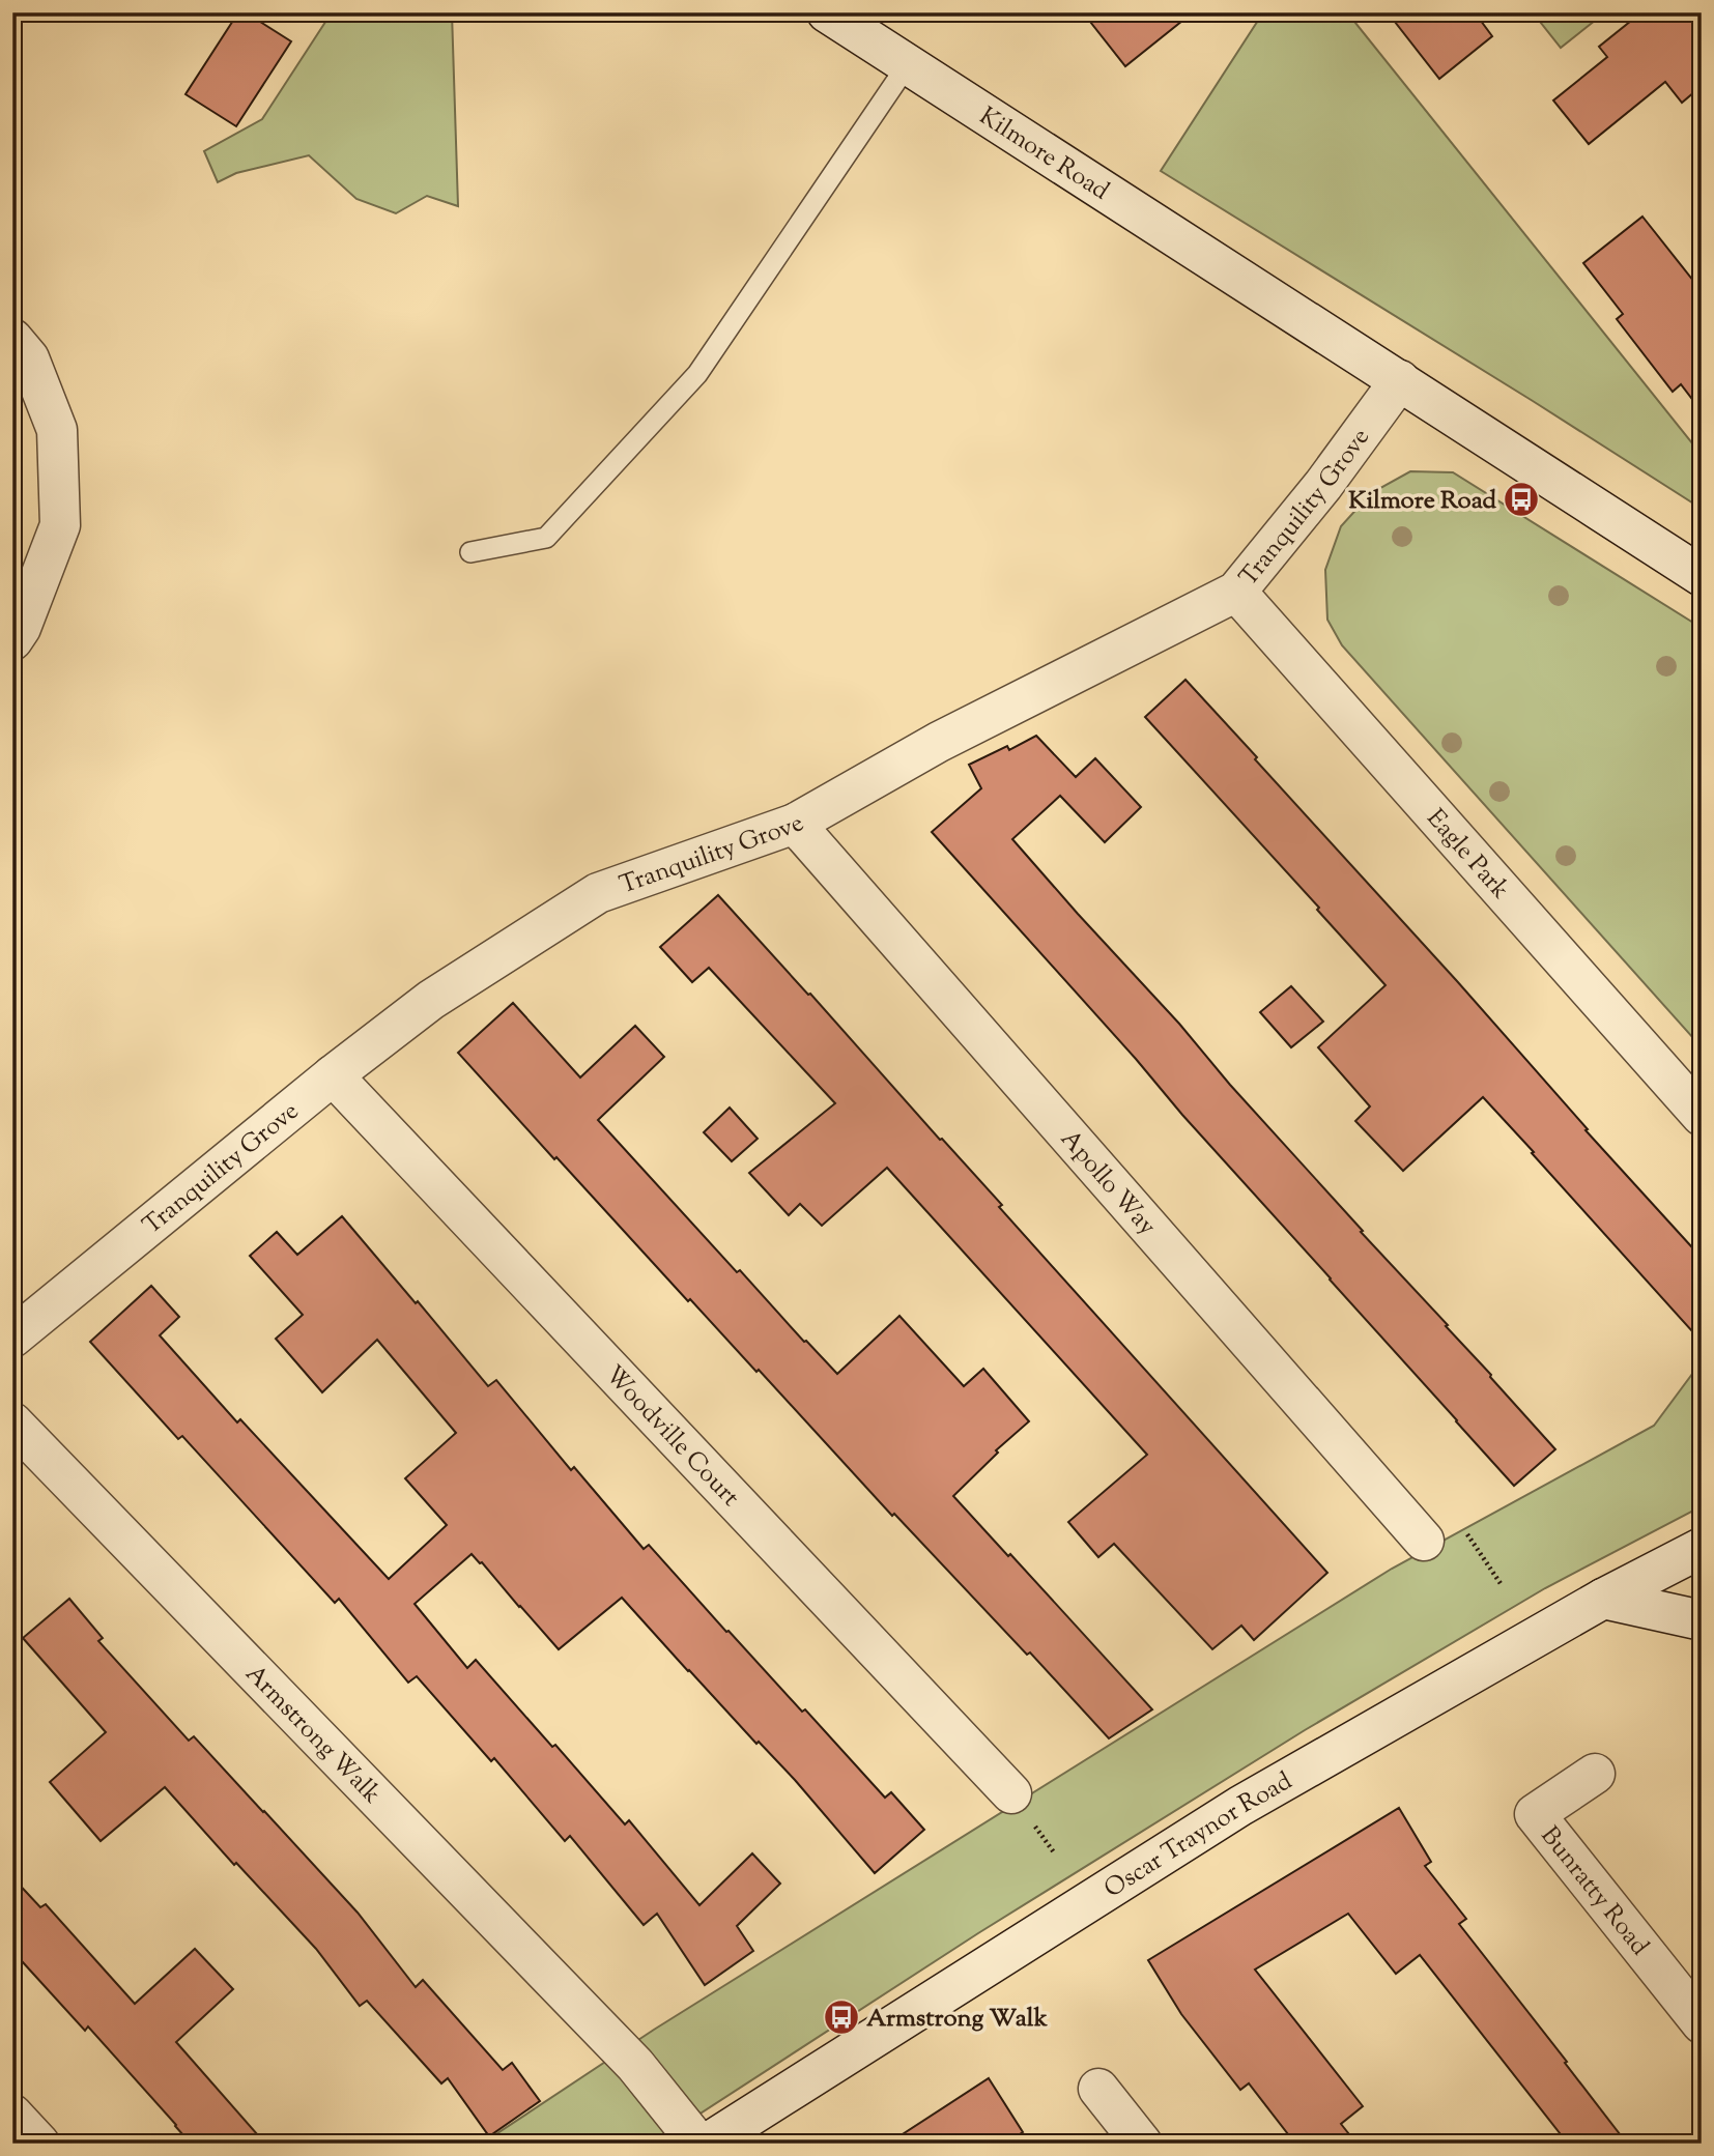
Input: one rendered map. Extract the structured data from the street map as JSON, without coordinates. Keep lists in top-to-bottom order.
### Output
{
  "streets": {
    "street": [
      "Kilmore Road",
      "Tranquility Grove",
      "Eagle Park",
      "Apollo Way",
      "Woodville Court",
      "Armstrong Walk",
      "Oscar Traynor Road",
      "Bunratty Road"
    ]
  },
  "crossings": [
    ["Kilmore Road", "Tranquility Grove"],
    ["Tranquility Grove", "Eagle Park"],
    ["Tranquility Grove", "Apollo Way"],
    ["Tranquility Grove", "Woodville Court"]
  ],
  "places": {
    "bus stop": ["Kilmore Road", "Armstrong Walk"]
  }
}
